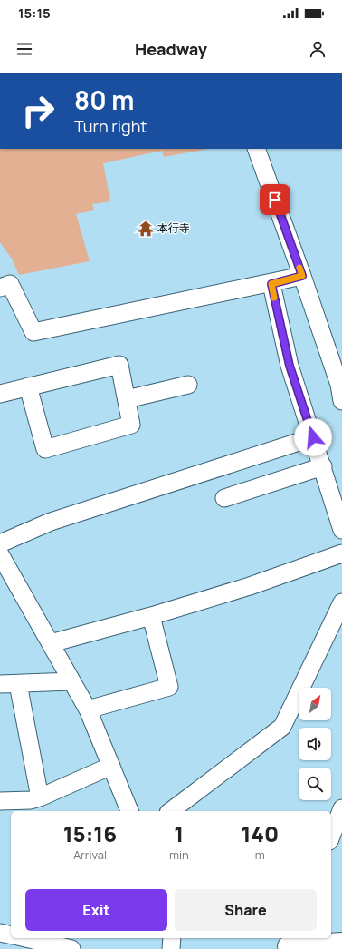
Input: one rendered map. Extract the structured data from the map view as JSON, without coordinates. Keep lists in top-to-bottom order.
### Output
{
  "places": {
    "temple": ["本行寺"]
  },
  "north": "top right",
  "page": {
    "status": "15:15",
    "header": "Headway",
    "turn": ["80 m", "Turn right"],
    "eta": [
      "15:16",
      "Arrival",
      "1",
      "min",
      "140",
      "m"
    ],
    "buttons": ["Exit", "Share"]
  }
}
